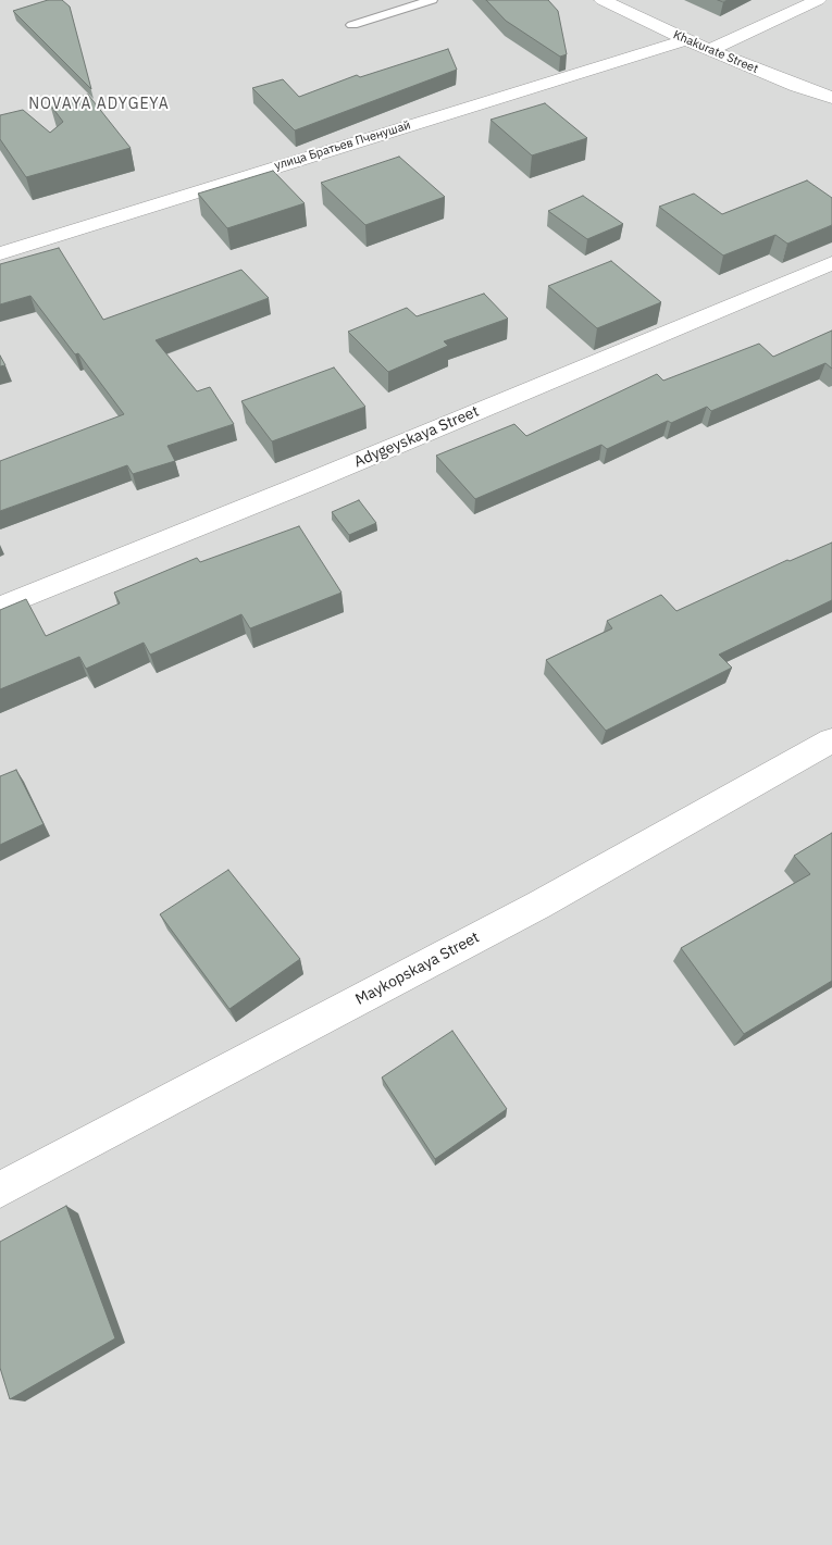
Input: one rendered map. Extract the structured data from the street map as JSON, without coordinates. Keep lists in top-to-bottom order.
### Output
{
  "streets": {
    "street": [
      "Khakurate Street",
      "улица Братьев Пченушай",
      "Adygeyskaya Street",
      "Maykopskaya Street"
    ]
  },
  "crossings": [
    ["Khakurate Street", "улица Братьев Пченушай"]
  ],
  "districts": ["NOVAYA ADYGEYA"]
}
